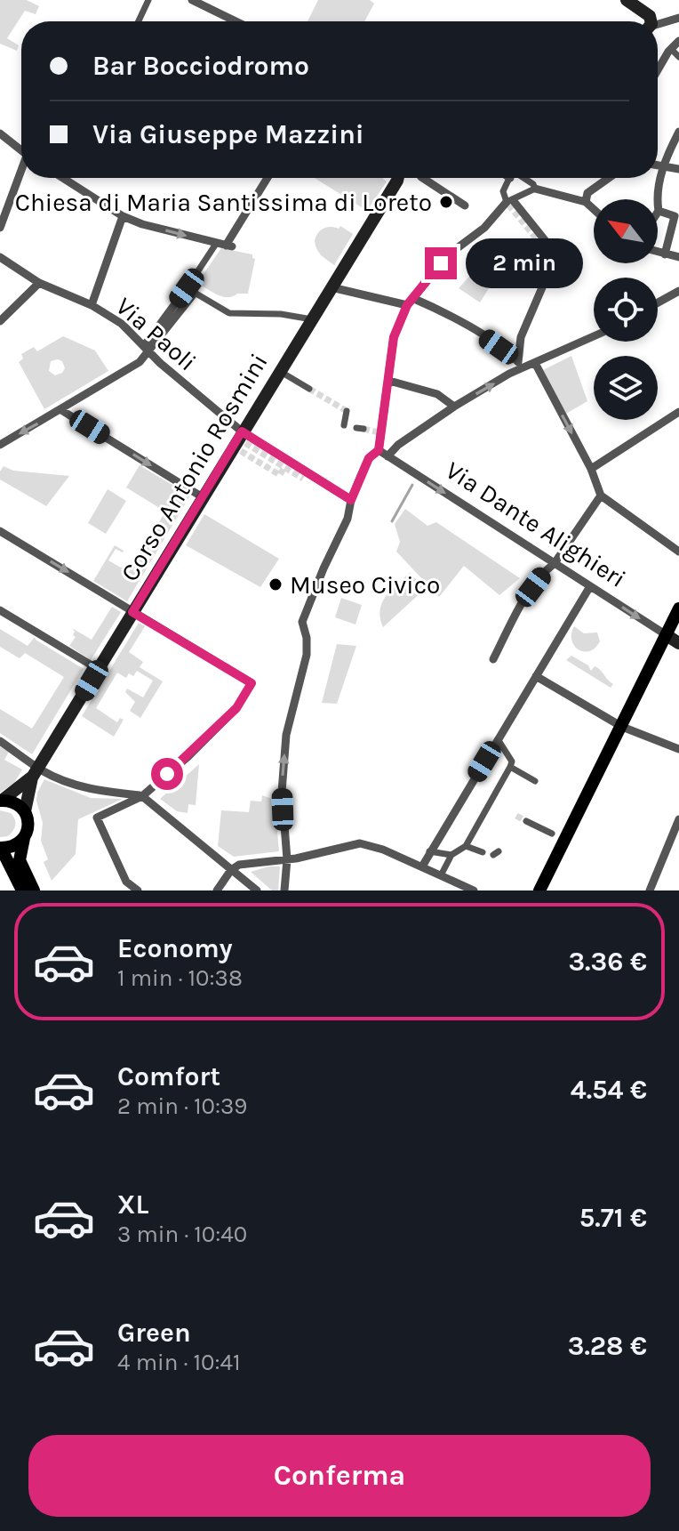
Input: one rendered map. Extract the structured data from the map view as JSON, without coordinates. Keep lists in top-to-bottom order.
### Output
{
  "streets": {
    "main road": ["Corso Antonio Rosmini", "Via Dante Alighieri"],
    "street": ["Via Paoli"]
  },
  "crossings": [
    ["Via Paoli", "Corso Antonio Rosmini"]
  ],
  "one_way": ["Via Dante Alighieri"],
  "places": ["Chiesa di Maria Santissima di Loreto", "Museo Civico"],
  "north": "top left",
  "page": {
    "banner": ["Bar Bocciodromo", "Via Giuseppe Mazzini"],
    "bubble": "2 min",
    "list": [
      {
        "name": "Economy",
        "note": "1 min · 10:38",
        "value": "3.36 €"
      },
      {
        "name": "Comfort",
        "note": "2 min · 10:39",
        "value": "4.54 €"
      },
      {
        "name": "XL",
        "note": "3 min · 10:40",
        "value": "5.71 €"
      },
      {
        "name": "Green",
        "note": "4 min · 10:41",
        "value": "3.28 €"
      }
    ],
    "buttons": "Conferma"
  }
}
